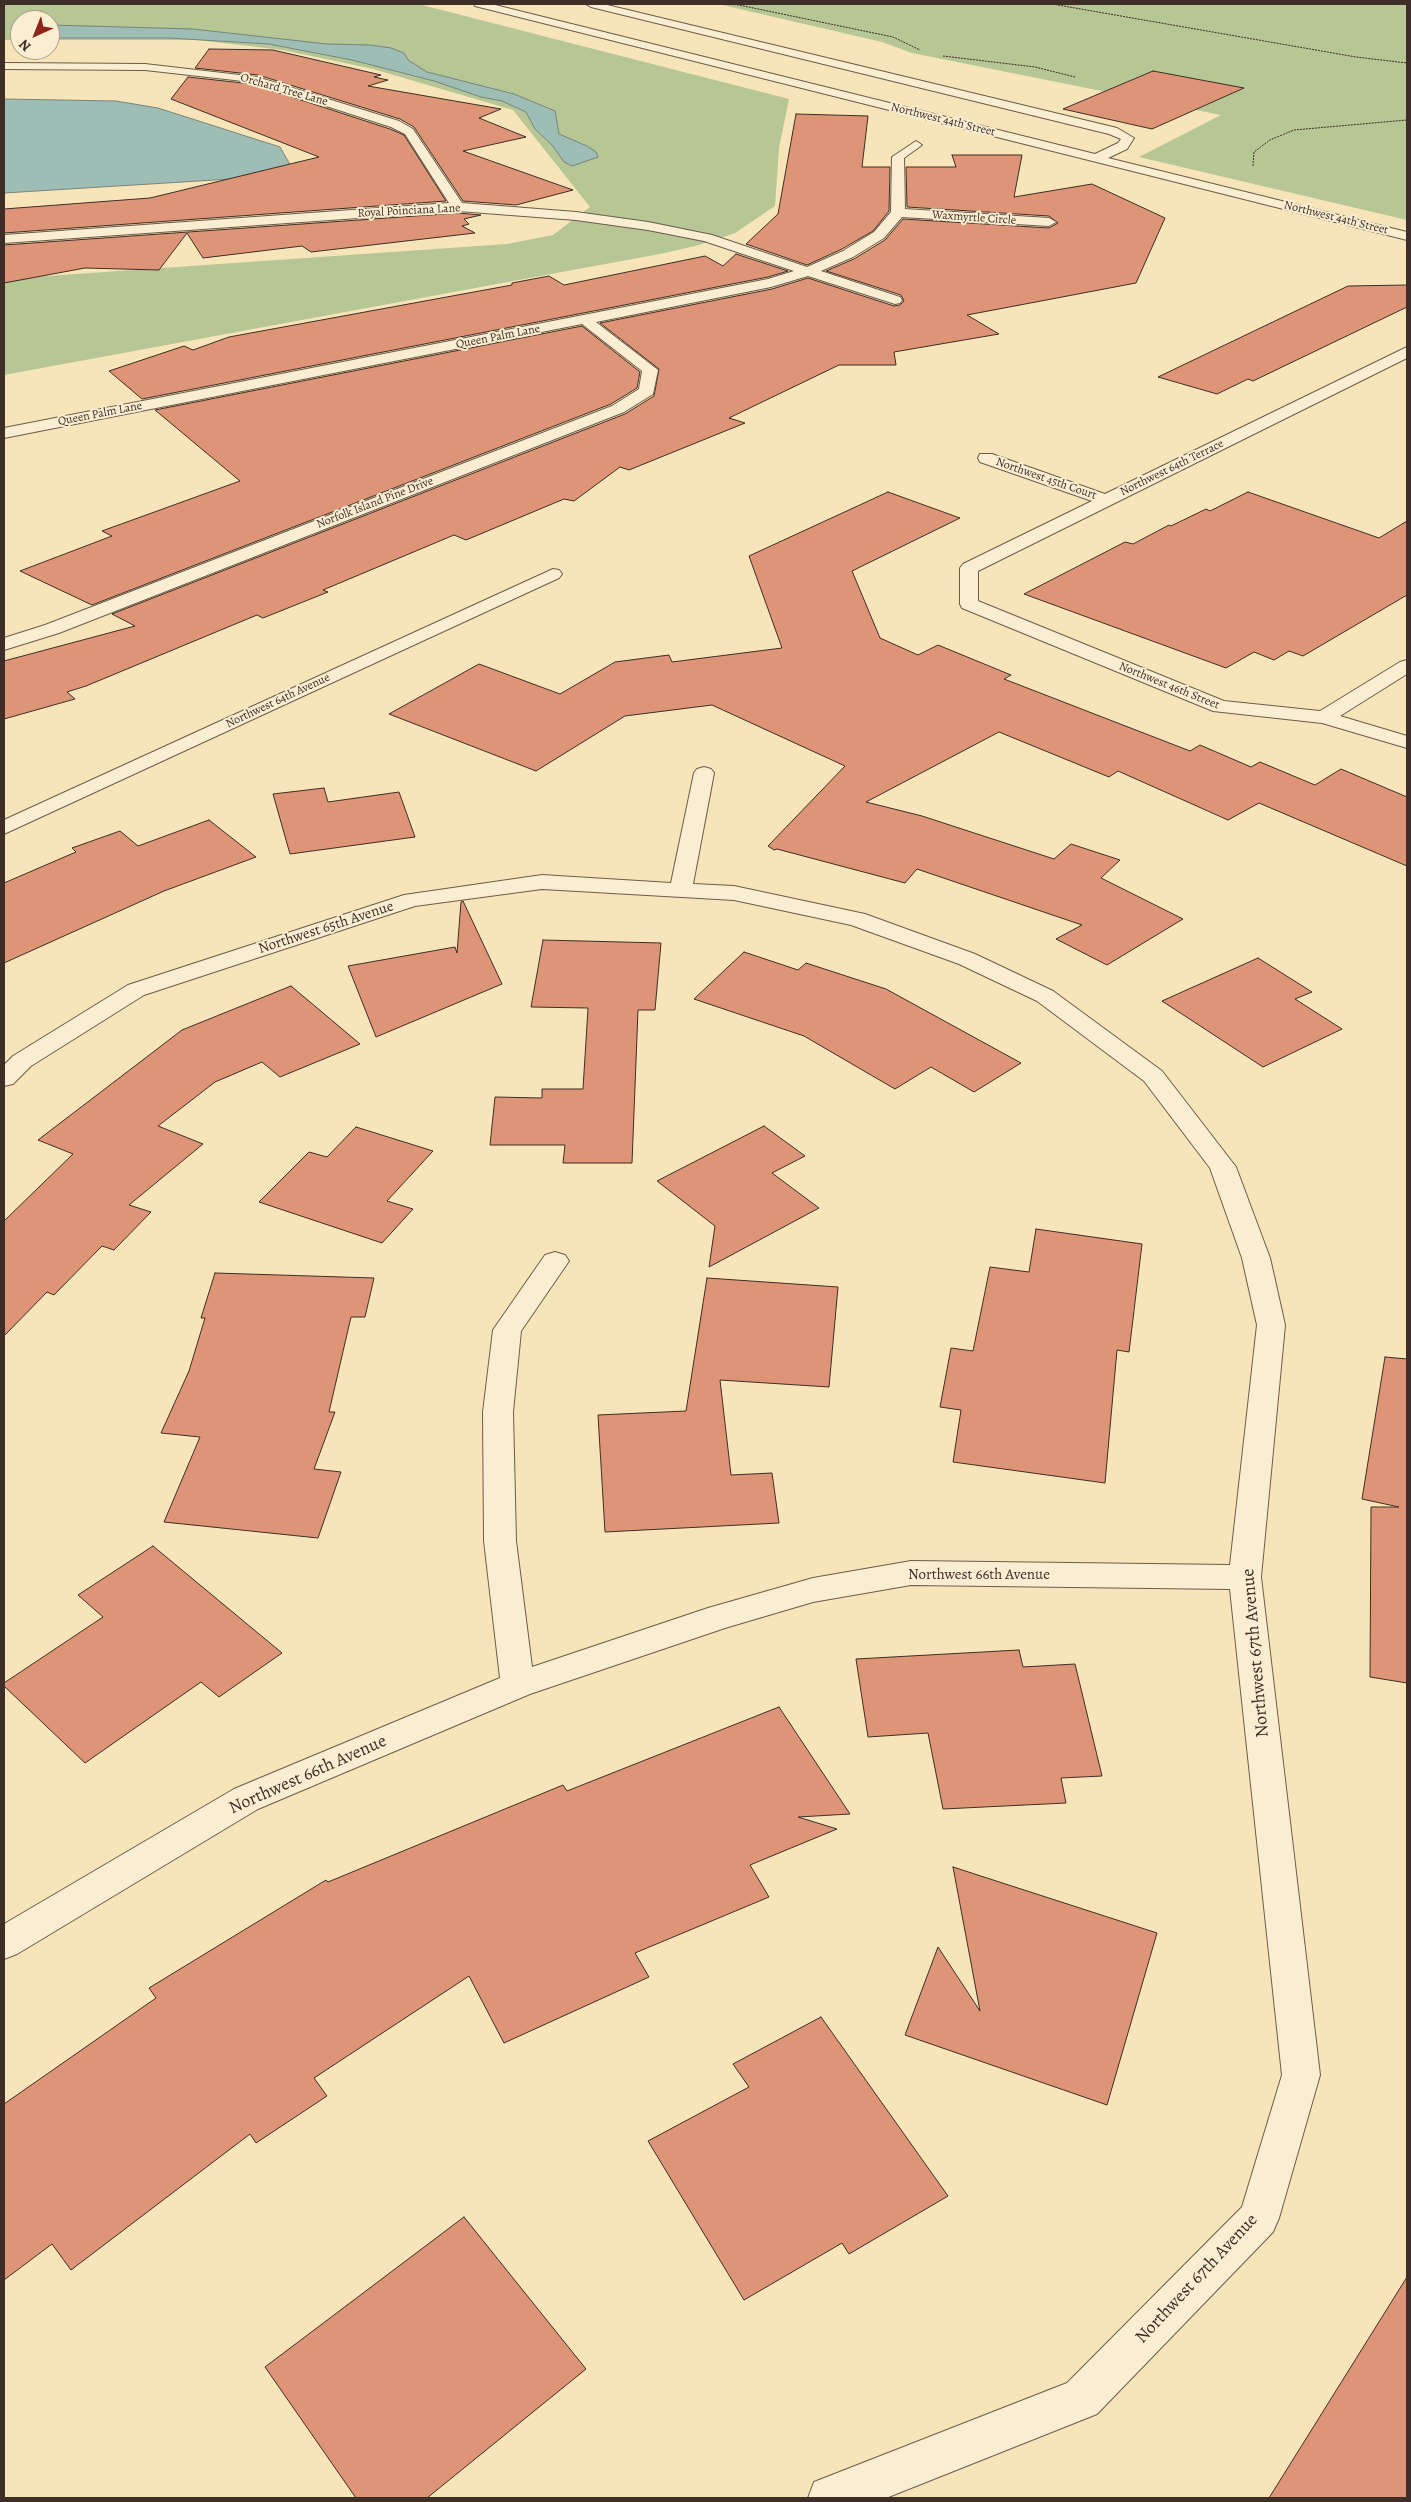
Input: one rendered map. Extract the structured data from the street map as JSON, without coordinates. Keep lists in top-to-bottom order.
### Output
{
  "streets": {
    "street": [
      "Orchard Tree Lane",
      "Northwest 44th Street",
      "Royal Poinciana Lane",
      "Waxmyrtle Circle",
      "Queen Palm Lane",
      "Northwest 64th Terrace",
      "Northwest 45th Court",
      "Norfolk Island Pine Drive",
      "Northwest 46th Street",
      "Northwest 64th Avenue",
      "Northwest 65th Avenue",
      "Northwest 66th Avenue",
      "Northwest 67th Avenue"
    ]
  },
  "crossings": [
    ["Orchard Tree Lane", "Royal Poinciana Lane"],
    ["Royal Poinciana Lane", "Queen Palm Lane"],
    ["Waxmyrtle Circle", "Queen Palm Lane"],
    ["Queen Palm Lane", "Norfolk Island Pine Drive"],
    ["Northwest 64th Terrace", "Northwest 45th Court"],
    ["Northwest 64th Terrace", "Northwest 46th Street"],
    ["Northwest 65th Avenue", "Northwest 67th Avenue"],
    ["Northwest 66th Avenue", "Northwest 67th Avenue"]
  ],
  "north": "bottom left"
}
